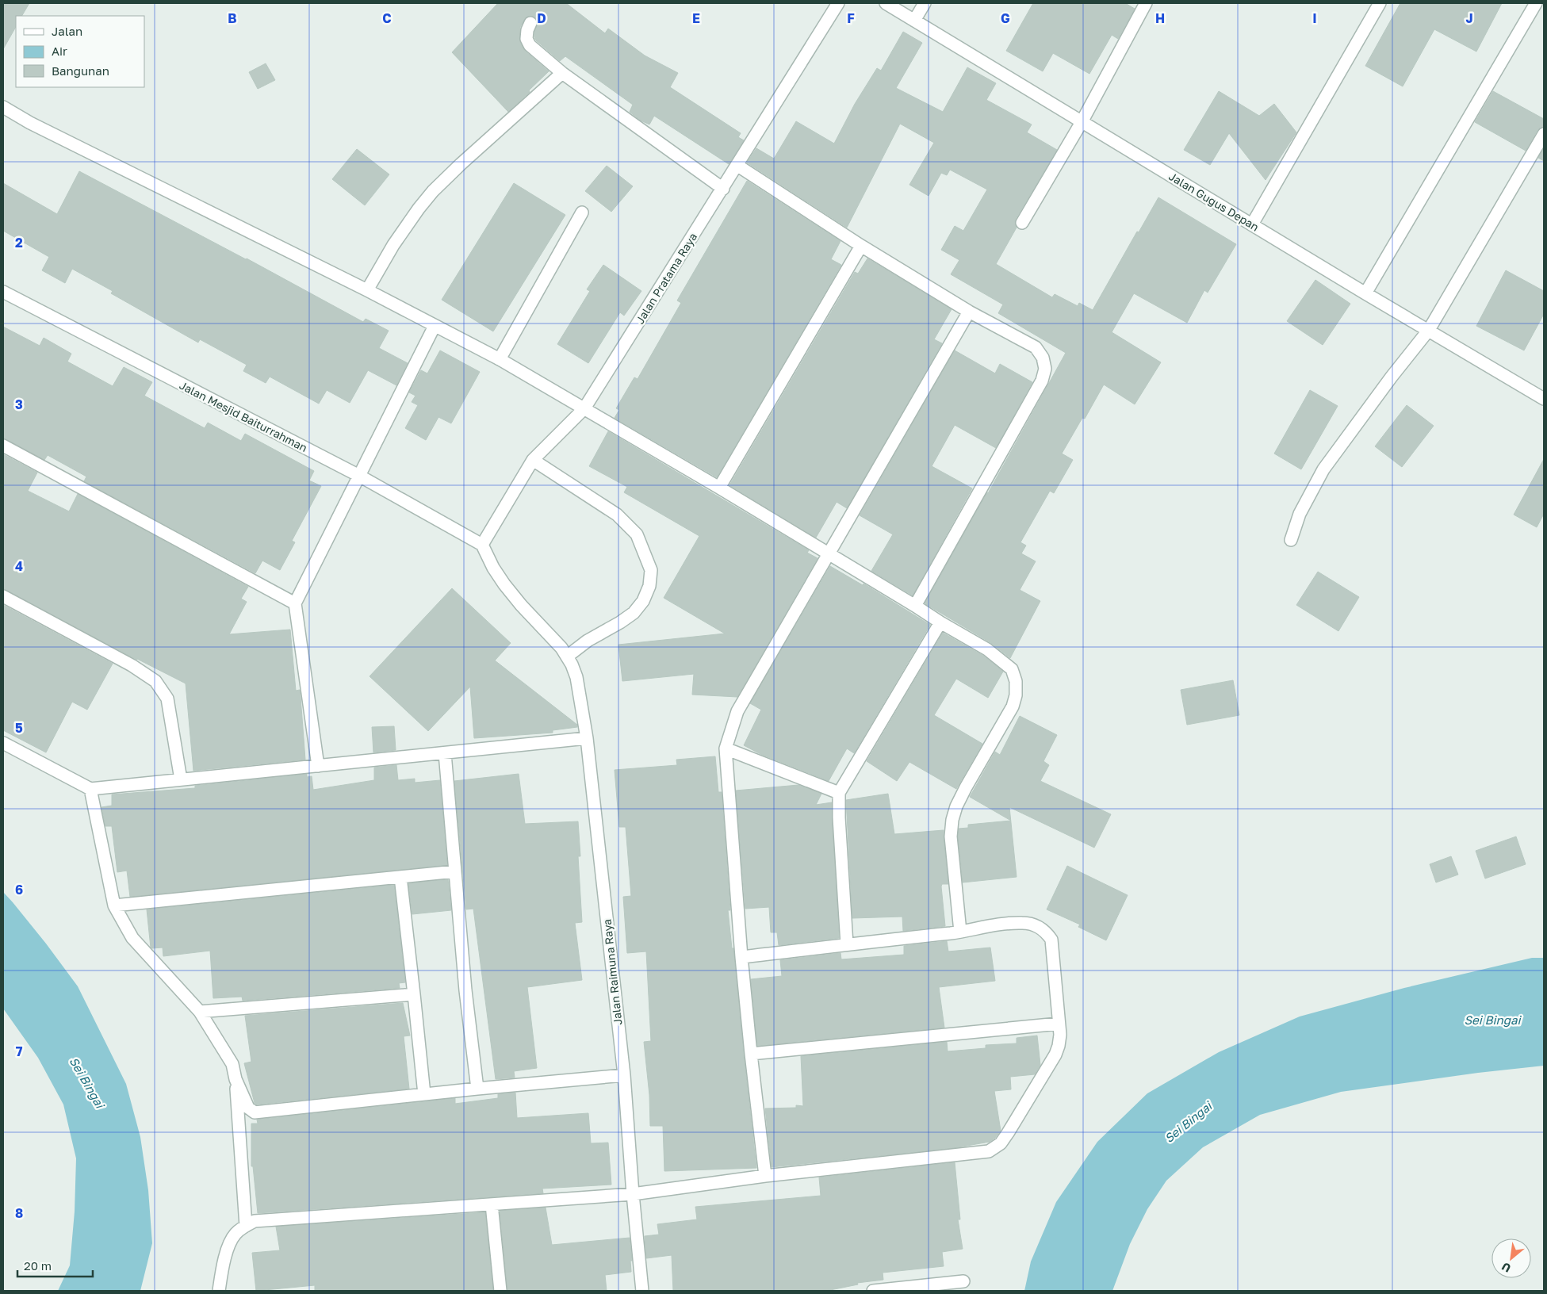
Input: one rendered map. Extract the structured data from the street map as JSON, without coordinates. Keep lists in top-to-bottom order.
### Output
{
  "streets": {
    "street": [
      "Jalan Gugus Depan",
      "Jalan Pratama Raya",
      "Jalan Mesjid Baiturrahman",
      "Jalan Raimuna Raya"
    ]
  },
  "crossings": [
    ["Jalan Pratama Raya", "Jalan Mesjid Baiturrahman"],
    ["Jalan Pratama Raya", "Jalan Raimuna Raya"],
    ["Jalan Mesjid Baiturrahman", "Jalan Raimuna Raya"]
  ],
  "water": ["Sei Bingai"],
  "legend": ["Jalan", "Air", "Bangunan"],
  "scale_bar": "20 m",
  "north": "bottom left",
  "grid": {
    "columns": [
      "B",
      "C",
      "D",
      "E",
      "F",
      "G",
      "H",
      "I",
      "J"
    ],
    "rows": [
      "2",
      "3",
      "4",
      "5",
      "6",
      "7",
      "8"
    ]
  }
}
